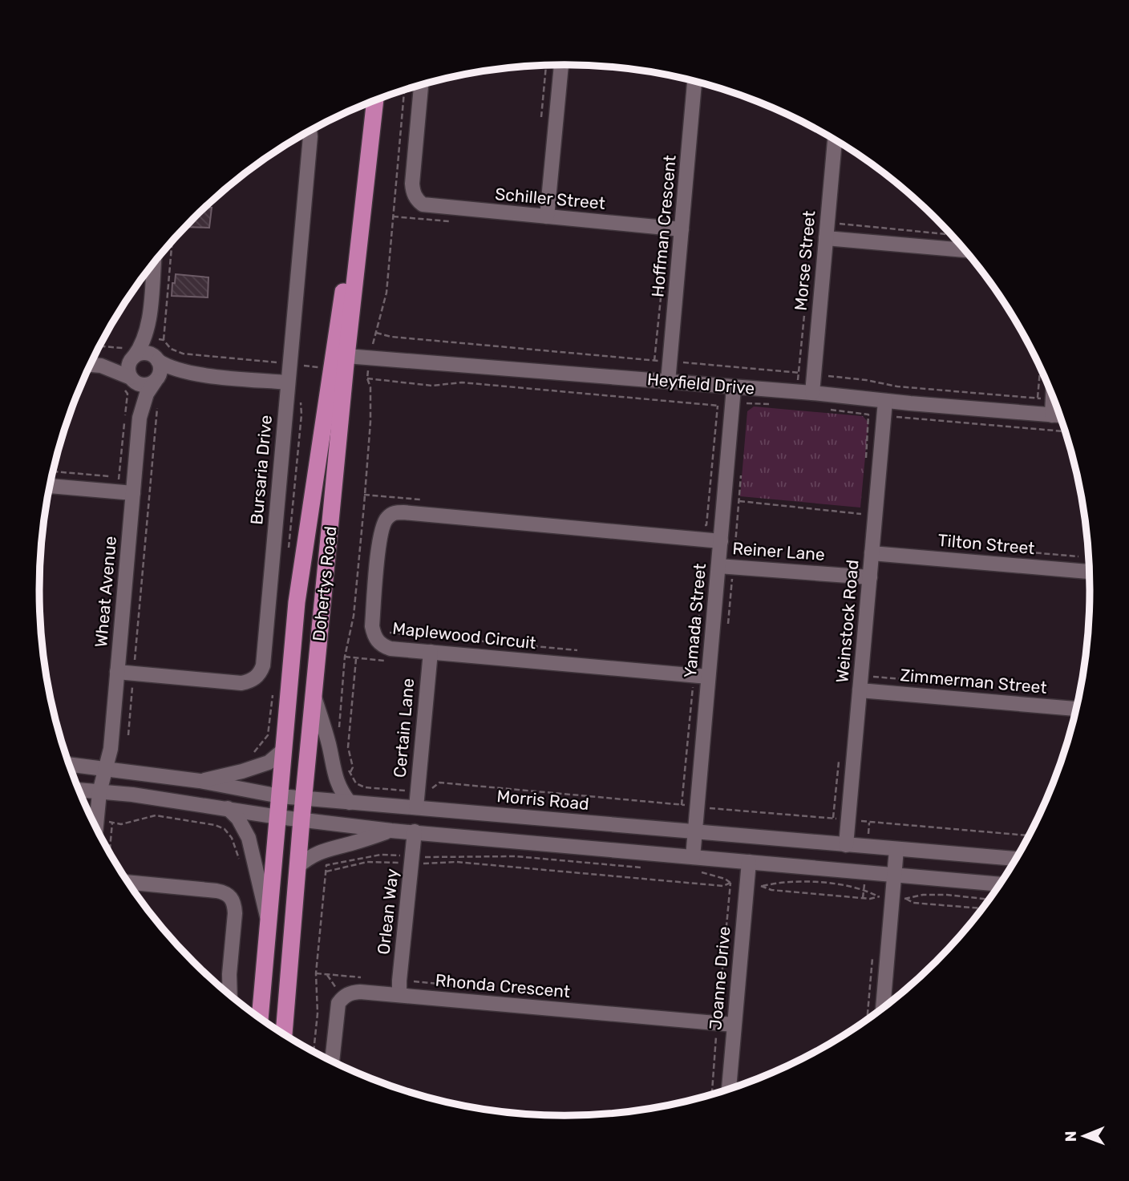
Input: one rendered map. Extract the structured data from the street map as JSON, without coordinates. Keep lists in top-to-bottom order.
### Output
{
  "streets": {
    "main road": ["Dohertys Road"],
    "street": [
      "Schiller Street",
      "Hoffman Crescent",
      "Morse Street",
      "Heyfield Drive",
      "Bursaria Drive",
      "Tilton Street",
      "Reiner Lane",
      "Wheat Avenue",
      "Yamada Street",
      "Weinstock Road",
      "Maplewood Circuit",
      "Zimmerman Street",
      "Certain Lane",
      "Morris Road",
      "Orlean Way",
      "Joanne Drive",
      "Rhonda Crescent"
    ]
  },
  "crossings": [
    ["Schiller Street", "Hoffman Crescent"],
    ["Hoffman Crescent", "Heyfield Drive"],
    ["Morse Street", "Heyfield Drive"],
    ["Heyfield Drive", "Dohertys Road"],
    ["Heyfield Drive", "Yamada Street"],
    ["Heyfield Drive", "Weinstock Road"],
    ["Bursaria Drive", "Wheat Avenue"],
    ["Tilton Street", "Weinstock Road"],
    ["Reiner Lane", "Yamada Street"],
    ["Reiner Lane", "Weinstock Road"],
    ["Dohertys Road", "Morris Road"],
    ["Wheat Avenue", "Morris Road"],
    ["Yamada Street", "Maplewood Circuit"],
    ["Yamada Street", "Morris Road"],
    ["Weinstock Road", "Zimmerman Street"],
    ["Weinstock Road", "Morris Road"],
    ["Maplewood Circuit", "Certain Lane"],
    ["Certain Lane", "Morris Road"],
    ["Orlean Way", "Rhonda Crescent"],
    ["Joanne Drive", "Rhonda Crescent"]
  ],
  "north": "left"
}
